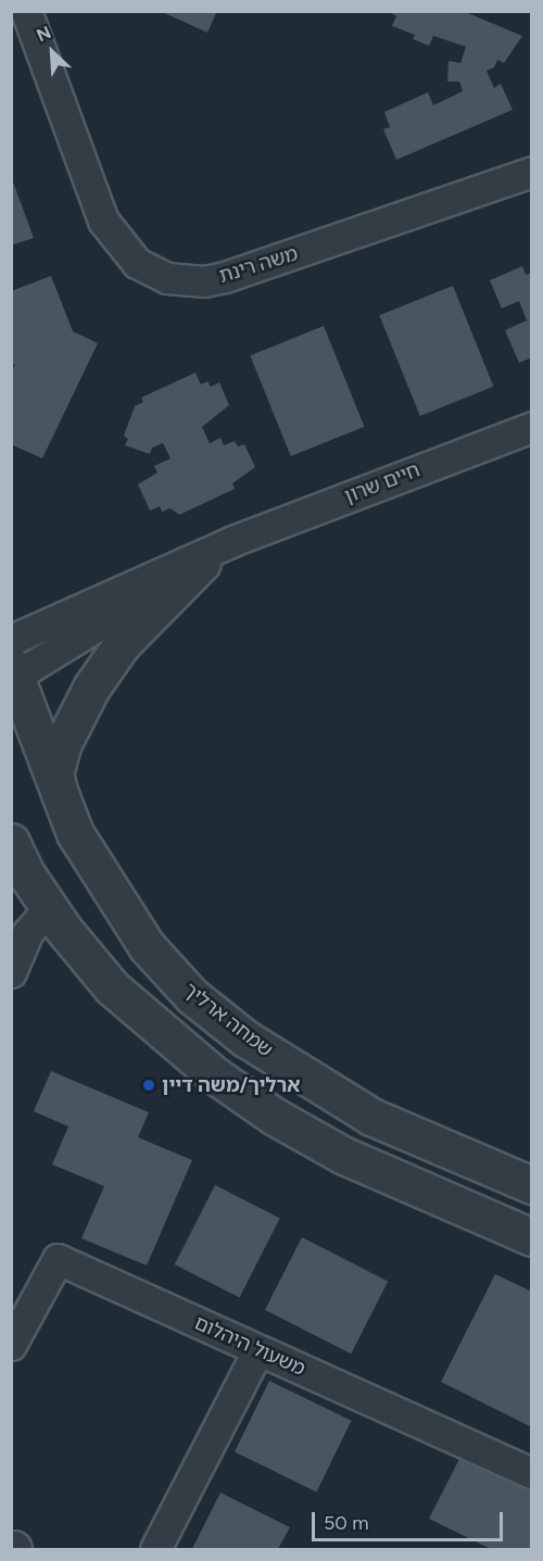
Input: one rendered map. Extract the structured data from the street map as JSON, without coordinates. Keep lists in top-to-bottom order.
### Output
{
  "streets": {
    "street": [
      "משה רינת",
      "חיים שרון",
      "שמחה ארליך",
      "משעול היהלום"
    ]
  },
  "crossings": [
    ["חיים שרון", "שמחה ארליך"]
  ],
  "places": ["ארליך/משה דיין"],
  "scale_bar": "50 m",
  "north": "top left"
}
